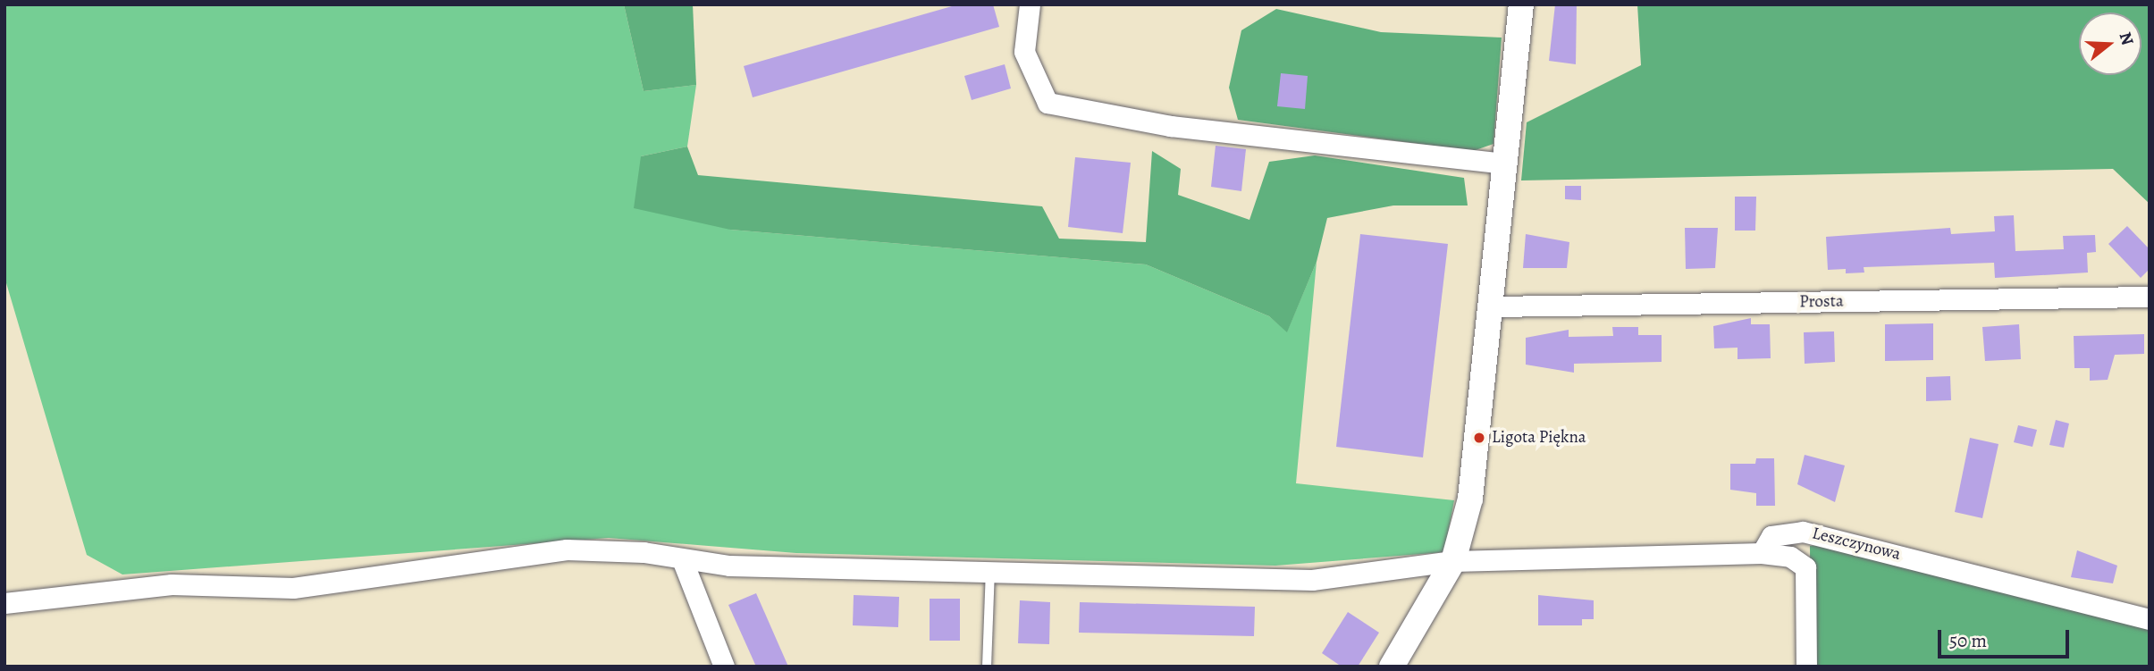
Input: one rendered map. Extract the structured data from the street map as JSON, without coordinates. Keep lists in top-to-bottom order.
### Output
{
  "streets": {
    "street": ["Prosta", "Leszczynowa"]
  },
  "places": ["Ligota Piękna"],
  "scale_bar": "50 m",
  "north": "right"
}
